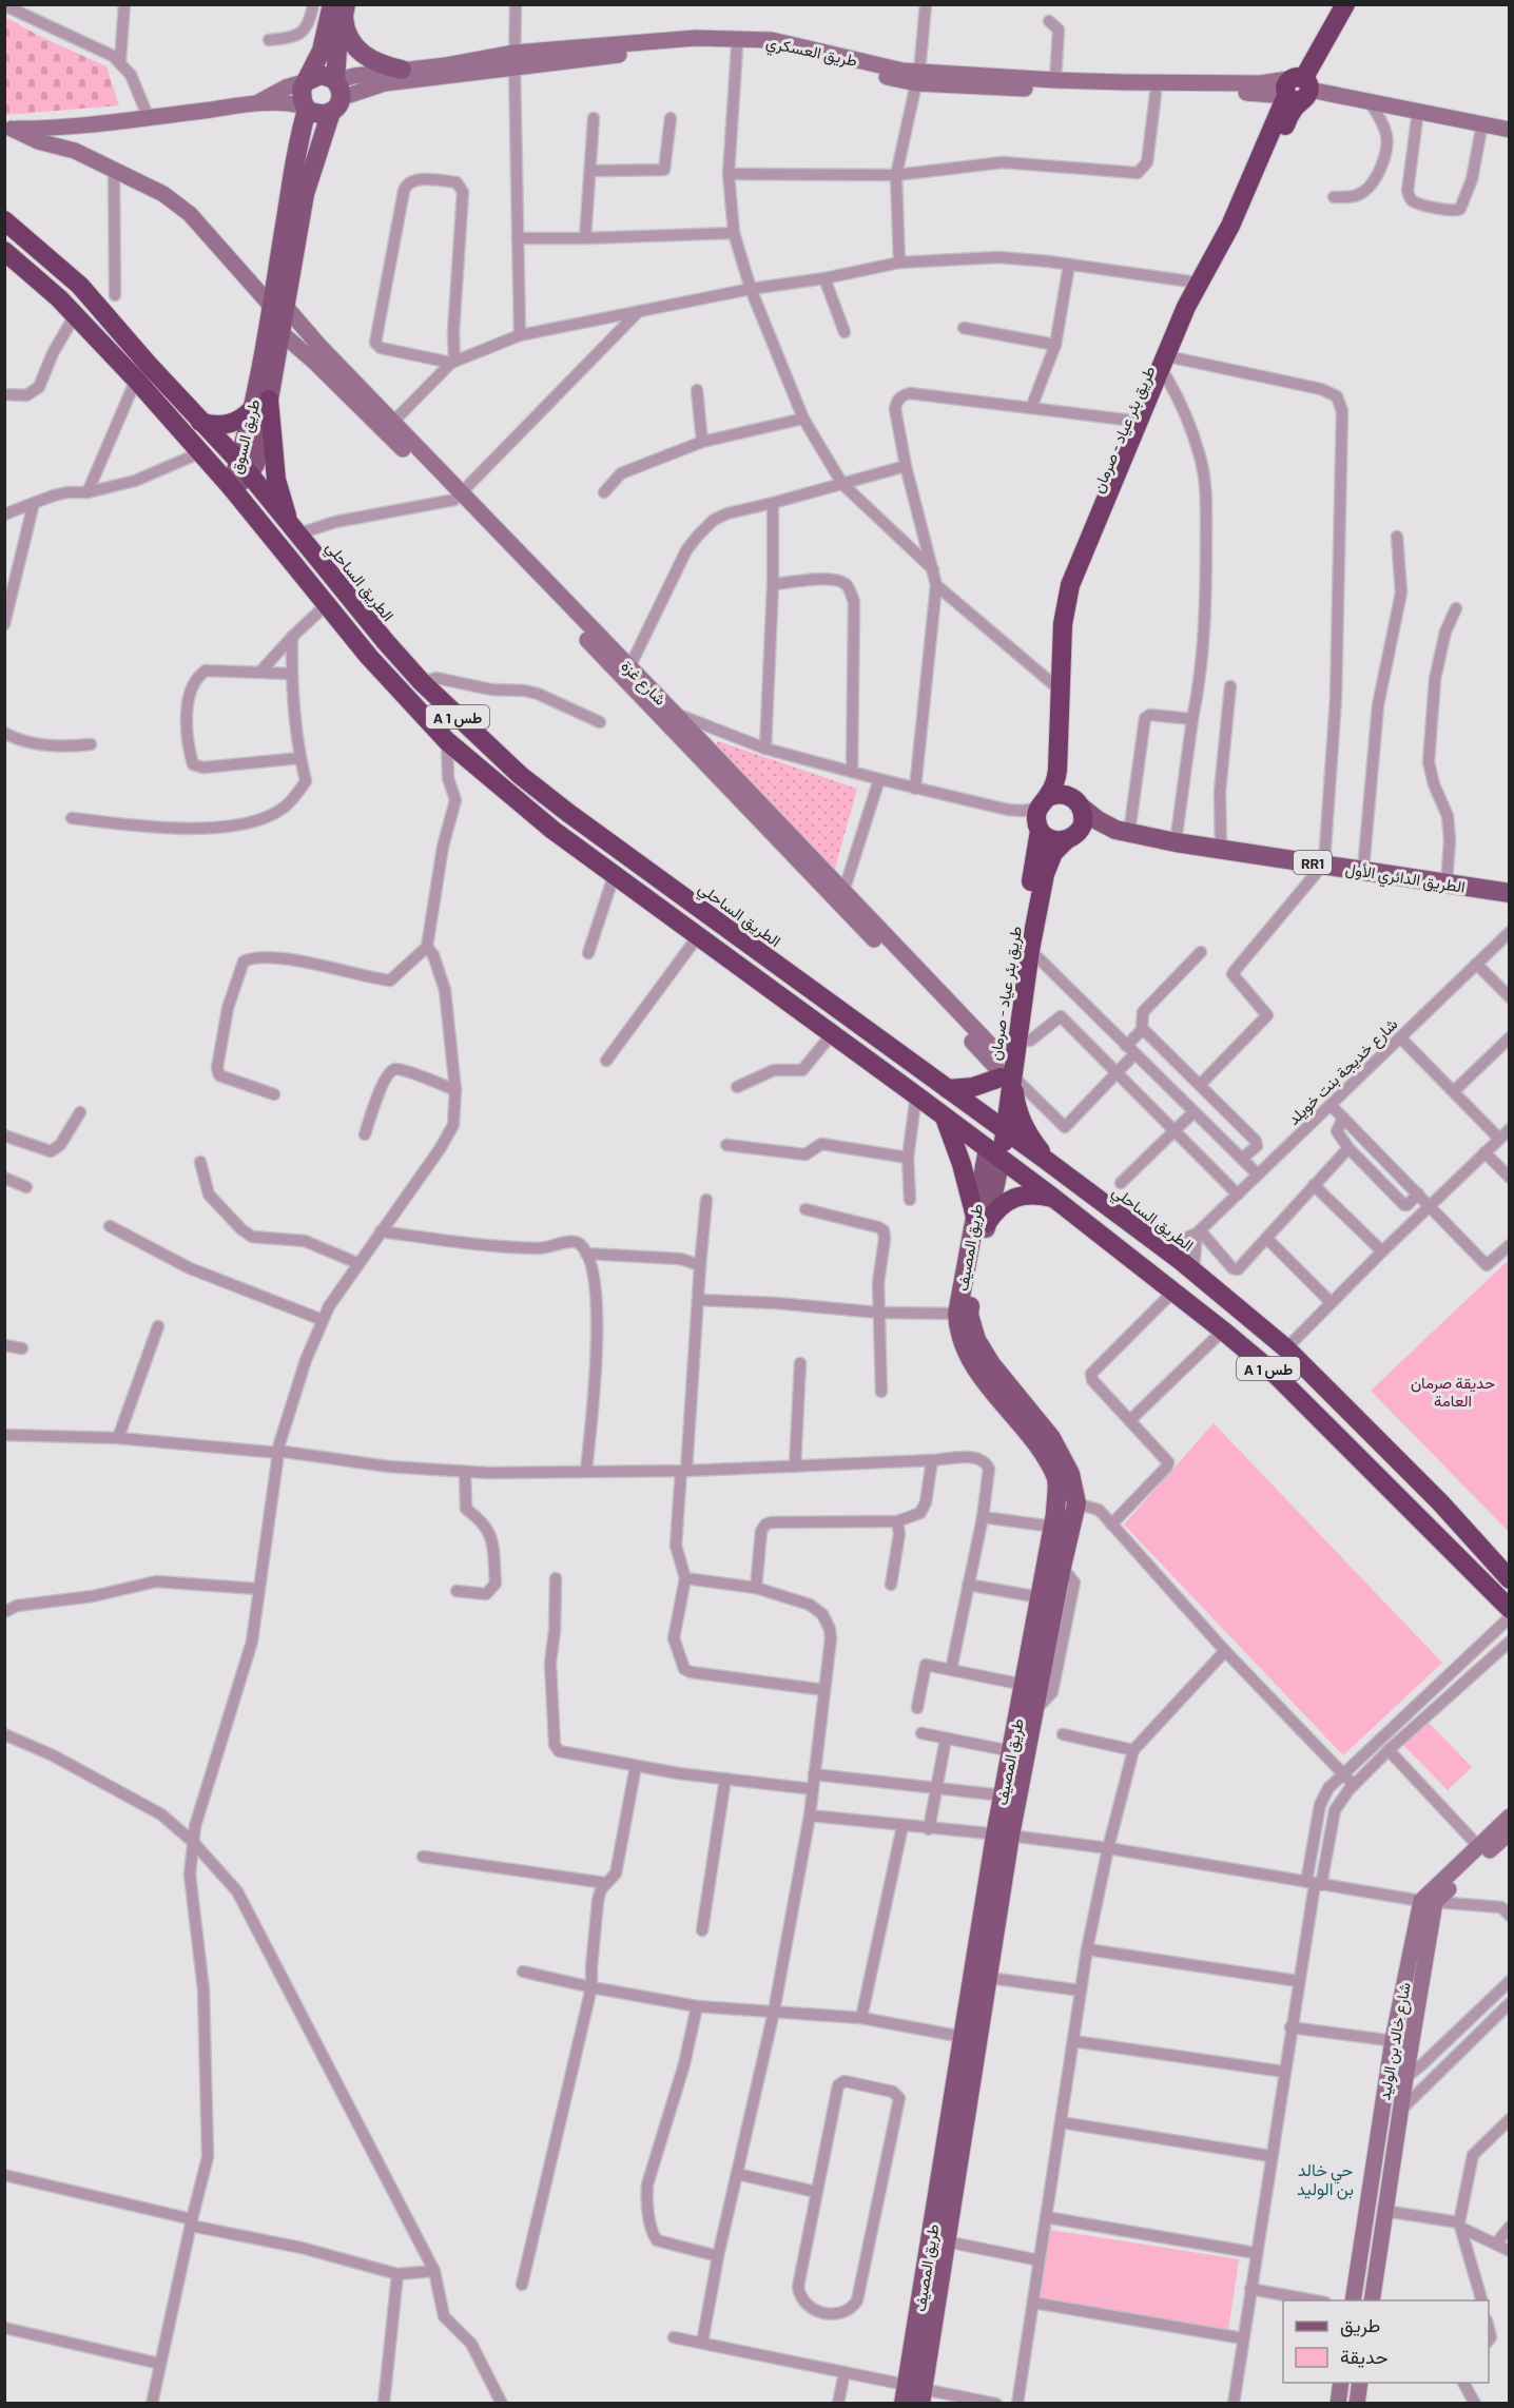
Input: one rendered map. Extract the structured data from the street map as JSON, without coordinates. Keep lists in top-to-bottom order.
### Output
{
  "streets": {
    "highway": ["طريق بئر عياد - صرمان", "الطريق الساحلي", "A 1 طس"],
    "main road": [
      "طريق السوق",
      "RR1",
      "الطريق الدائري الأول",
      "طريق المصيف"
    ],
    "street": [
      "طريق العسكري",
      "شارع غزة",
      "شارع خديجة بنت خويلد",
      "شارع خالد بن الوليد"
    ]
  },
  "crossings": [
    ["طريق العسكري", "طريق بئر عياد - صرمان"],
    ["طريق العسكري", "طريق السوق"],
    ["طريق بئر عياد - صرمان", "الطريق الساحلي"],
    ["طريق بئر عياد - صرمان", "شارع غزة"],
    ["طريق بئر عياد - صرمان", "A 1 طس"],
    ["طريق بئر عياد - صرمان", "طريق المصيف"],
    ["طريق السوق", "الطريق الساحلي"],
    ["طريق السوق", "شارع غزة"],
    ["طريق السوق", "A 1 طس"],
    ["A 1 طس", "طريق المصيف"]
  ],
  "districts": ["حي خالد بن الوليد"],
  "parks": ["حديقة صرمان العامة"],
  "legend": ["طريق", "حديقة"]
}
